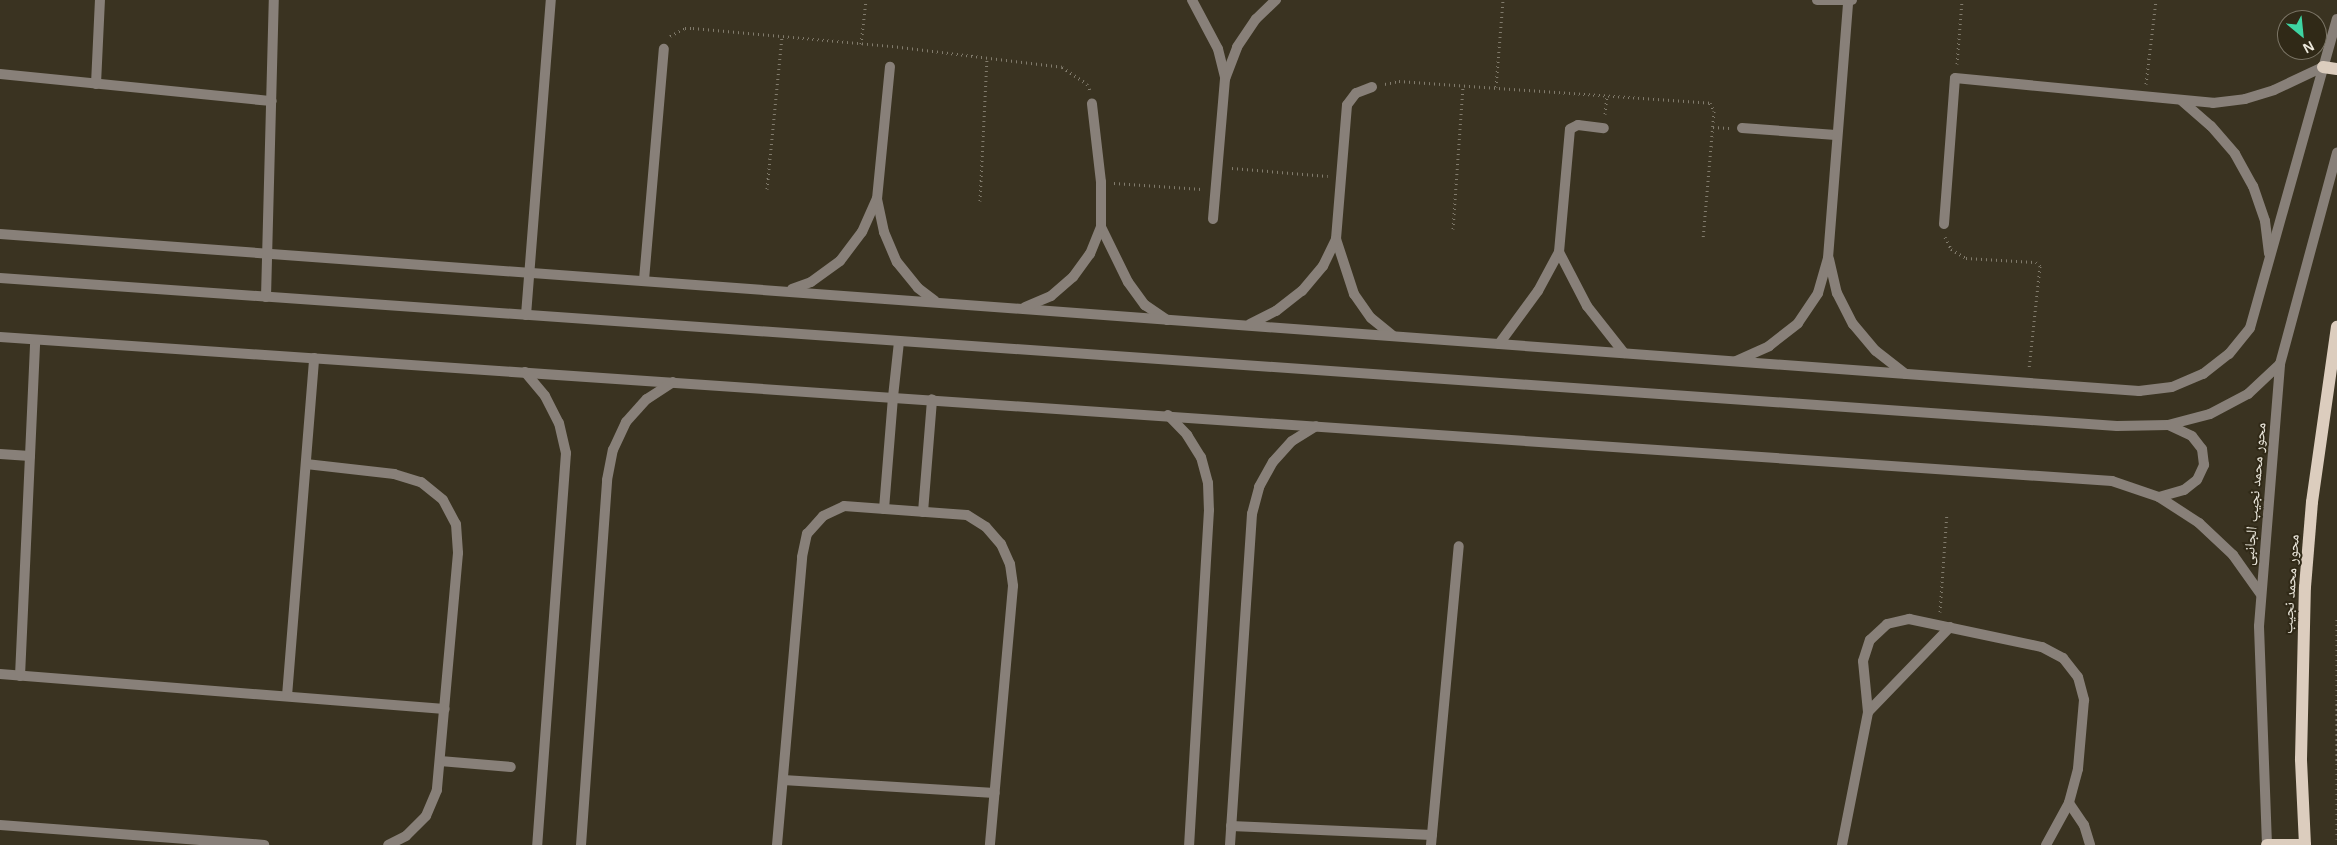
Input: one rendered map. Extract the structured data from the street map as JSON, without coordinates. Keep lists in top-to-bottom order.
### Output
{
  "streets": {
    "main road": ["محور محمد نجيب"],
    "street": ["محور محمد نجيب الجانبى"]
  },
  "north": "bottom right"
}
